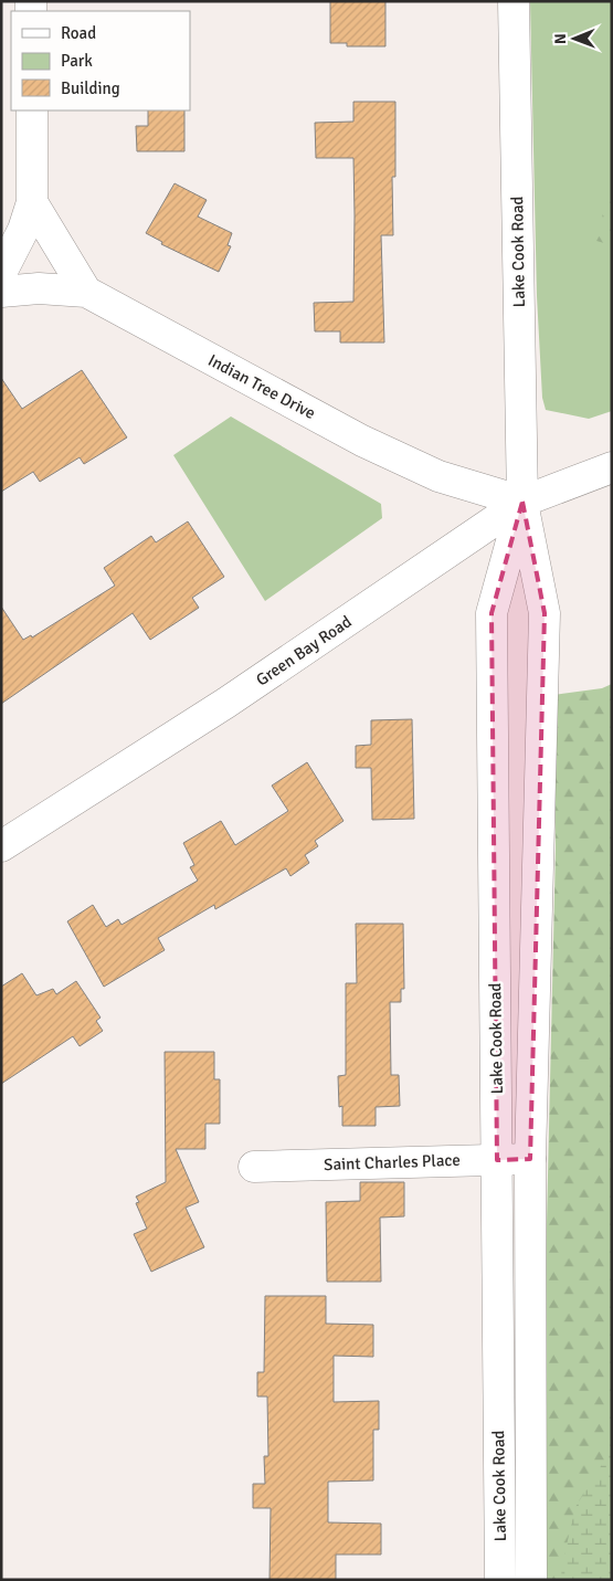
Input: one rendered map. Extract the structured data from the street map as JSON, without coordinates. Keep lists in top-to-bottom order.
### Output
{
  "streets": {
    "main road": [
      "Lake Cook Road",
      "Indian Tree Drive",
      "Green Bay Road",
      "Saint Charles Place"
    ]
  },
  "crossings": [
    ["Lake Cook Road", "Indian Tree Drive"],
    ["Lake Cook Road", "Green Bay Road"],
    ["Lake Cook Road", "Saint Charles Place"],
    ["Indian Tree Drive", "Green Bay Road"]
  ],
  "legend": ["Road", "Park", "Building"],
  "north": "left"
}
